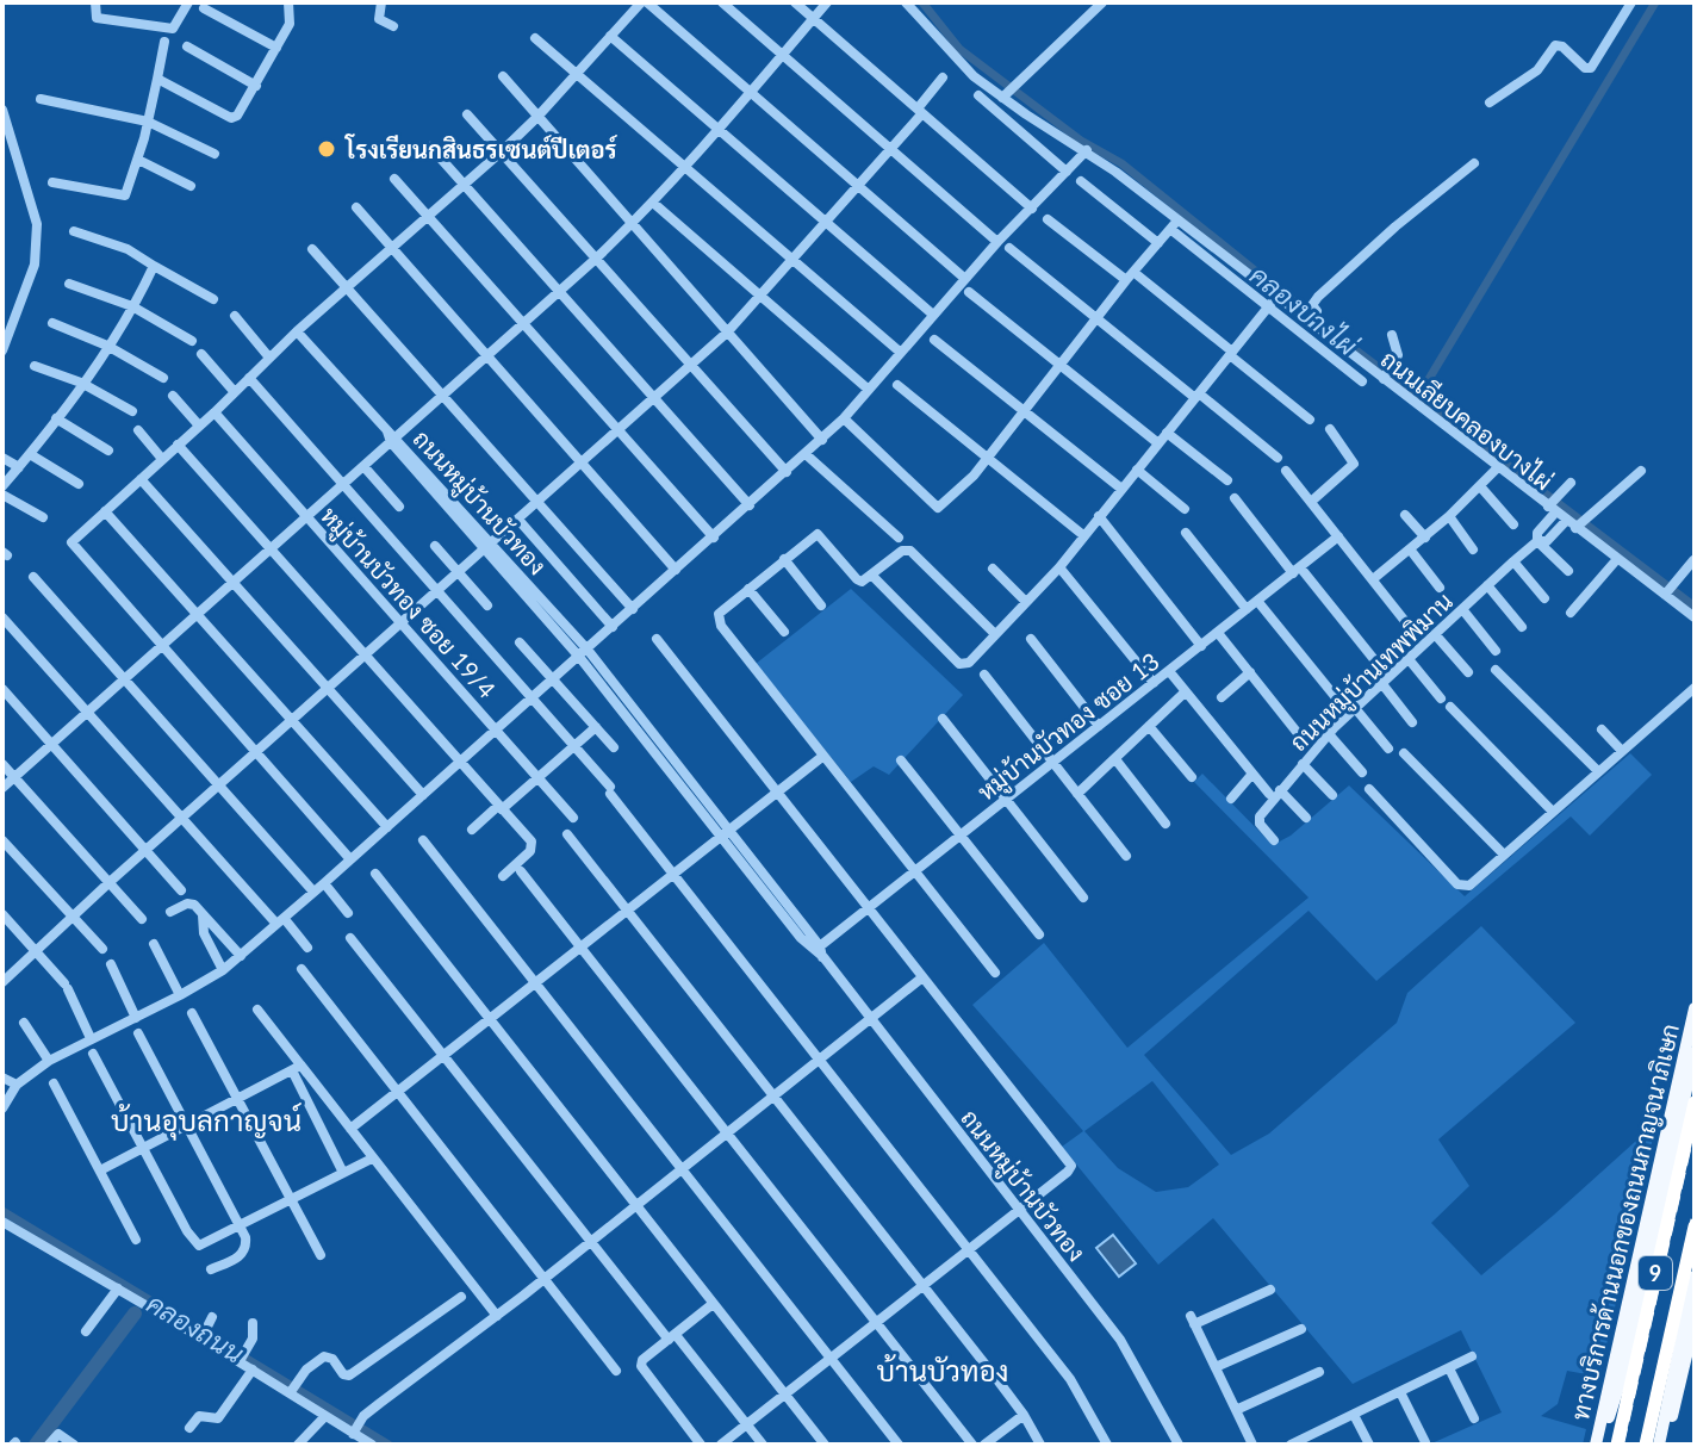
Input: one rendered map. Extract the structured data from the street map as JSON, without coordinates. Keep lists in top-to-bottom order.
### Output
{
  "streets": {
    "highway": ["9"],
    "main road": ["ทางบริการด้านนอกของถนนกาญจนาภิเษก"],
    "street": [
      "ถนนเลียบคลองบางไผ่",
      "ถนนหมู่บ้านบัวทอง",
      "หมู่บ้านบัวทอง ซอย 19/4",
      "ถนนหมู่บ้านเทพพิมาน",
      "หมู่บ้านบัวทอง ซอย 13"
    ]
  },
  "crossings": [
    ["ถนนเลียบคลองบางไผ่", "ถนนหมู่บ้านเทพพิมาน"],
    ["ถนนหมู่บ้านบัวทอง", "หมู่บ้านบัวทอง ซอย 13"]
  ],
  "districts": ["บ้านอุบลกาญจน์", "บ้านบัวทอง"],
  "water": ["คลองบางไผ่", "คลองถนน"],
  "places": ["โรงเรียนกสินธรเซนต์ปีเตอร์"]
}
